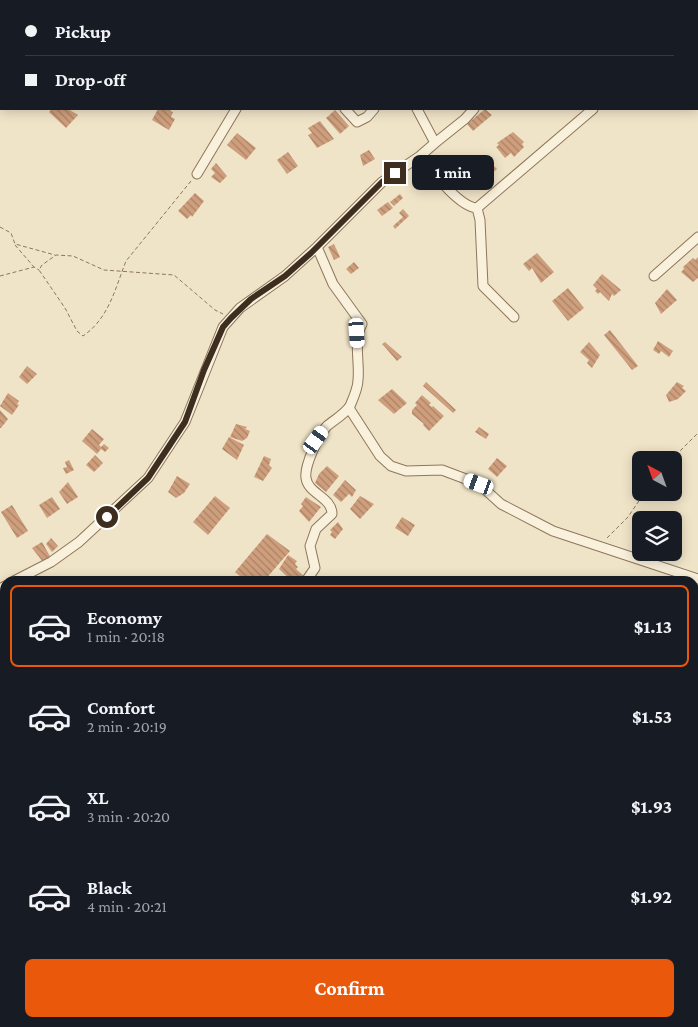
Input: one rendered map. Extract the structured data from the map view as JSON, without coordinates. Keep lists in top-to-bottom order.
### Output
{
  "north": "top left",
  "page": {
    "banner": ["Pickup", "Drop-off"],
    "bubble": "1 min",
    "list": [
      {
        "name": "Economy",
        "note": "1 min · 20:18",
        "value": "$1.13"
      },
      {
        "name": "Comfort",
        "note": "2 min · 20:19",
        "value": "$1.53"
      },
      {
        "name": "XL",
        "note": "3 min · 20:20",
        "value": "$1.93"
      },
      {
        "name": "Black",
        "note": "4 min · 20:21",
        "value": "$1.92"
      }
    ],
    "buttons": "Confirm"
  }
}
